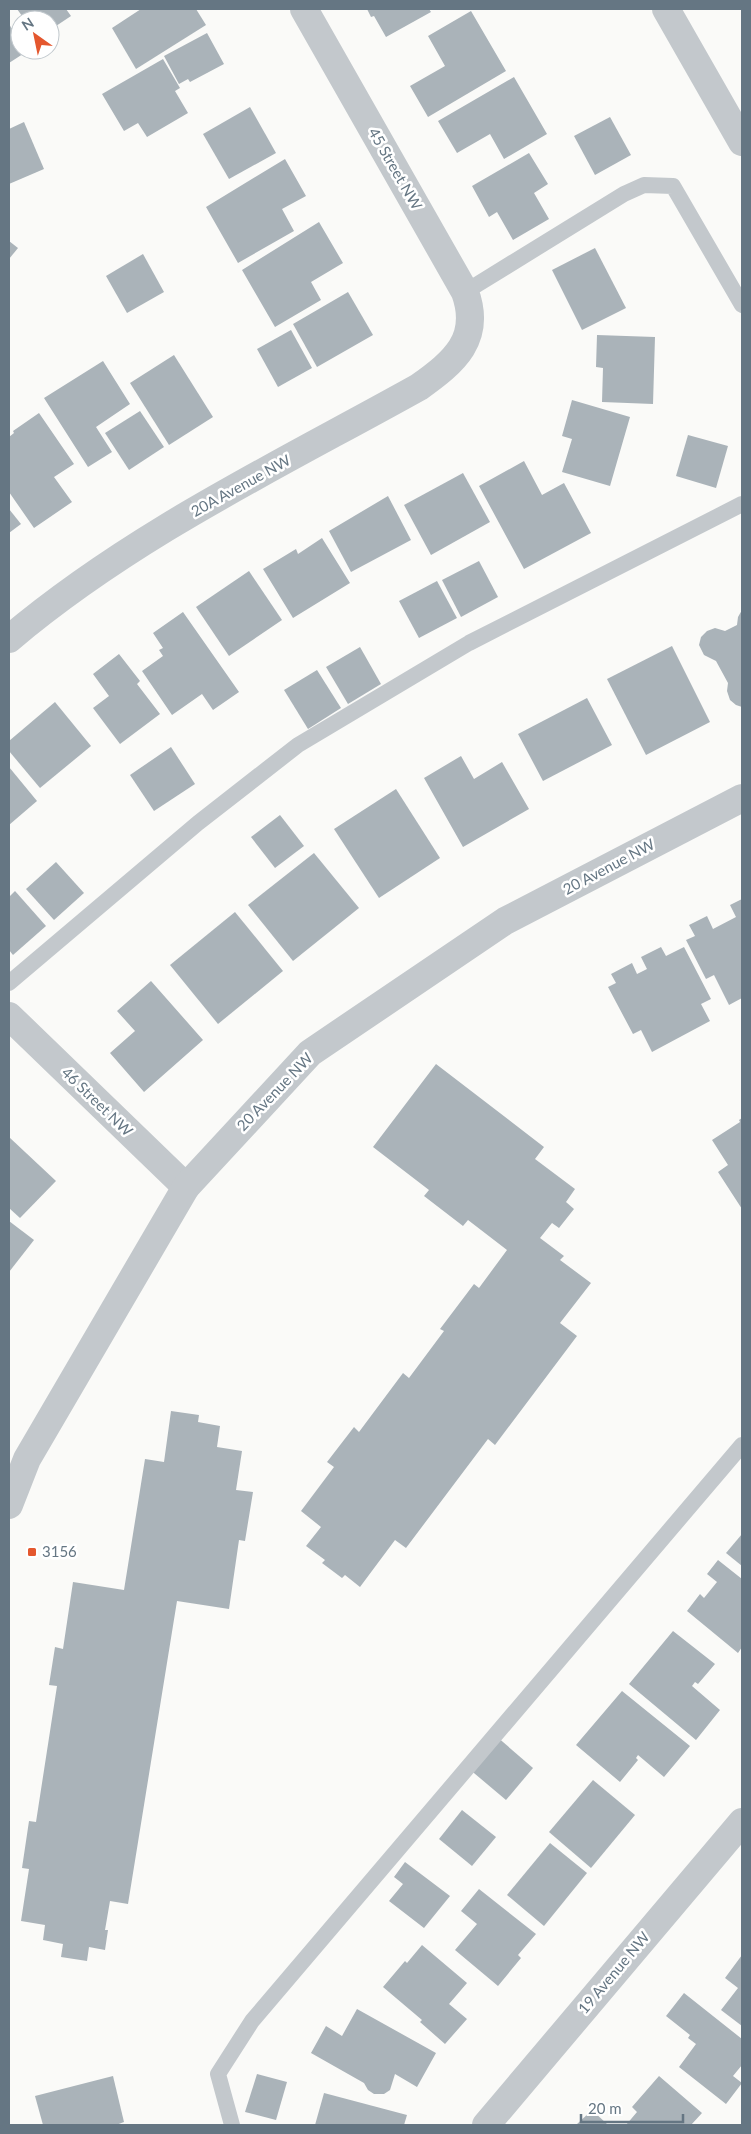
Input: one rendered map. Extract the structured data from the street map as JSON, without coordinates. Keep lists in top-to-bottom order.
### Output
{
  "streets": {
    "street": [
      "45 Street NW",
      "20A Avenue NW",
      "20 Avenue NW",
      "46 Street NW",
      "19 Avenue NW"
    ]
  },
  "crossings": [
    ["45 Street NW", "20A Avenue NW"],
    ["20 Avenue NW", "46 Street NW"]
  ],
  "places": {
    "transit": ["3156"]
  },
  "scale_bar": "20 m",
  "north": "top left"
}
